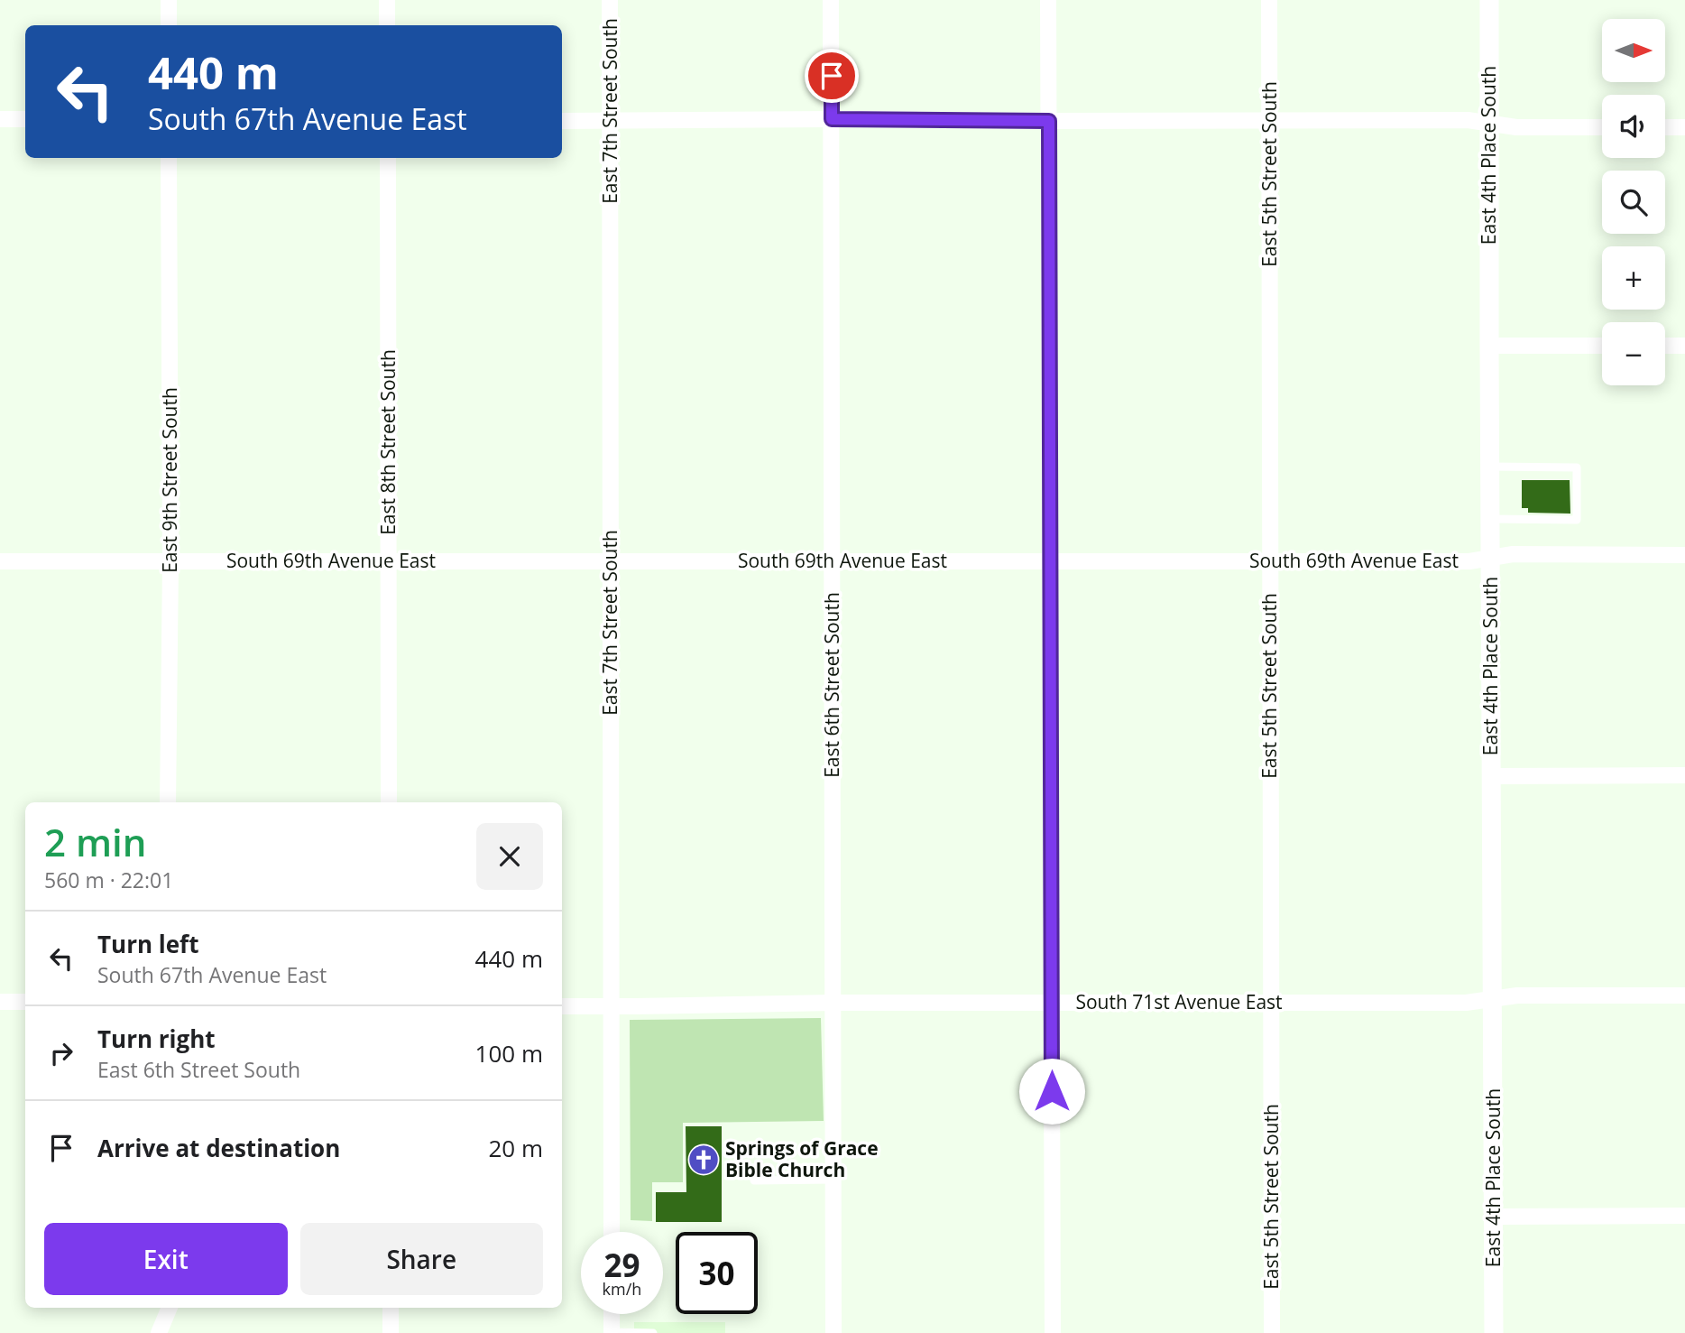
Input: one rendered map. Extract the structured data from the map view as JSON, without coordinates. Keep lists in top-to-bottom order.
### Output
{
  "streets": {
    "street": [
      "East 7th Street South",
      "East 4th Place South",
      "East 5th Street South",
      "East 8th Street South",
      "East 9th Street South",
      "South 69th Avenue East",
      "East 6th Street South",
      "South 71st Avenue East"
    ]
  },
  "crossings": [
    ["East 7th Street South", "South 69th Avenue East"],
    ["East 7th Street South", "South 71st Avenue East"],
    ["East 4th Place South", "South 69th Avenue East"],
    ["East 4th Place South", "South 71st Avenue East"],
    ["East 5th Street South", "South 69th Avenue East"],
    ["East 5th Street South", "South 71st Avenue East"],
    ["East 8th Street South", "South 69th Avenue East"],
    ["East 9th Street South", "South 69th Avenue East"],
    ["South 69th Avenue East", "East 6th Street South"],
    ["East 6th Street South", "South 71st Avenue East"]
  ],
  "places": {
    "church": ["Springs of Grace Bible Church"]
  },
  "north": "right",
  "page": {
    "map_buttons": ["+", "−"],
    "turn": ["440 m", "South 67th Avenue East"],
    "heading": ["2 min", "560 m · 22:01"],
    "list": [
      {
        "name": "Turn left",
        "note": "South 67th Avenue East",
        "value": "440 m"
      },
      {
        "name": "Turn right",
        "note": "East 6th Street South",
        "value": "100 m"
      },
      {
        "name": "Arrive at destination",
        "value": "20 m"
      }
    ],
    "buttons": ["Exit", "Share"],
    "speed": "29 km/h",
    "limit": "30"
  }
}
